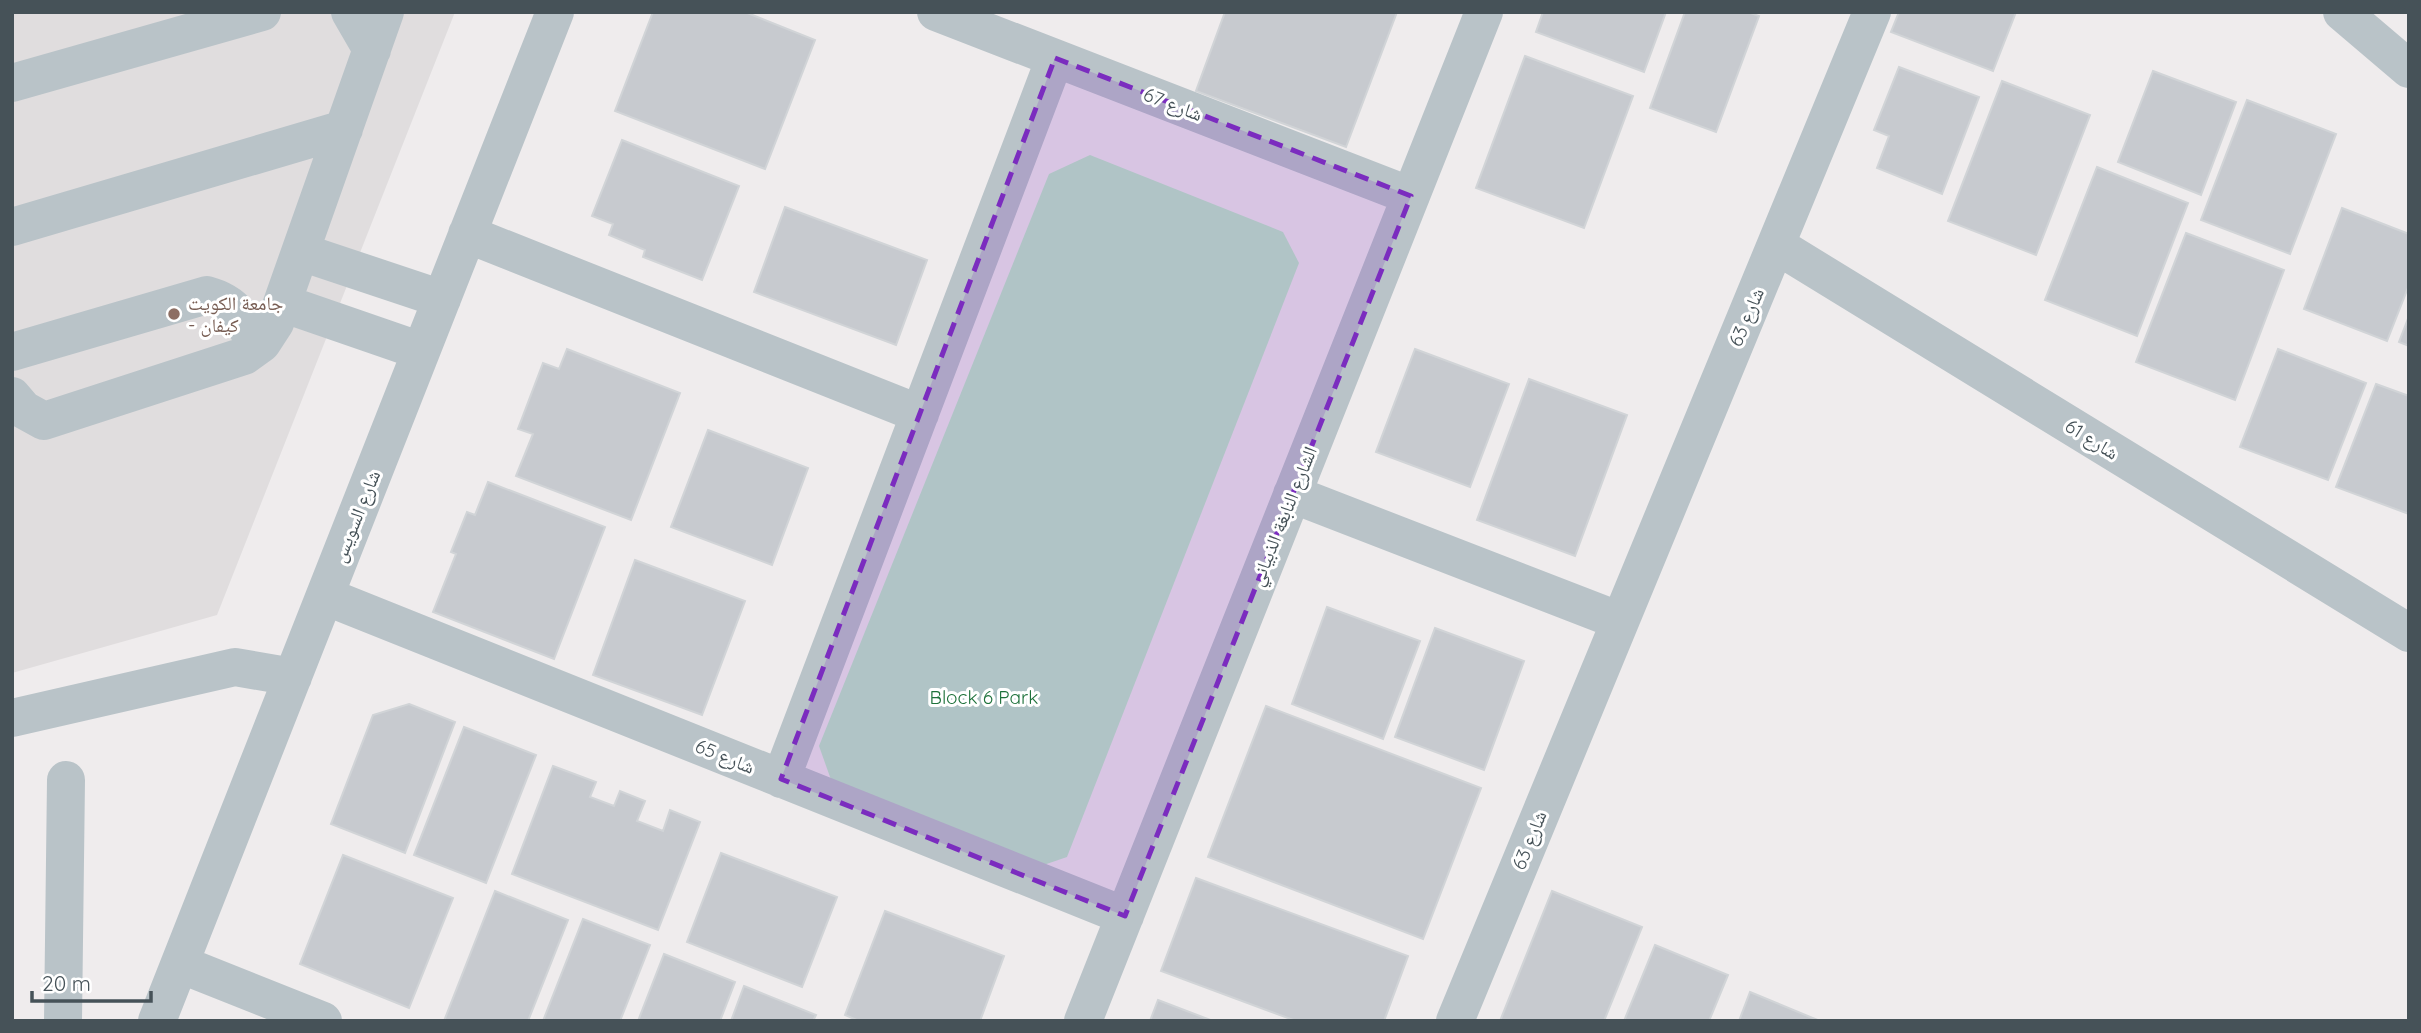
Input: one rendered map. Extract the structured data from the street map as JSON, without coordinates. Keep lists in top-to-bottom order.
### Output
{
  "streets": {
    "street": [
      "شارع 67",
      "شارع 63",
      "شارع 61",
      "شارع السويس",
      "الشارع النابغة الذبياني",
      "شارع 65"
    ]
  },
  "crossings": [
    ["شارع 67", "الشارع النابغة الذبياني"],
    ["شارع 63", "شارع 61"],
    ["شارع السويس", "شارع 65"],
    ["الشارع النابغة الذبياني", "شارع 65"]
  ],
  "parks": ["Block 6 Park"],
  "places": ["جامعة الكويت - كيفان"],
  "scale_bar": "20 m"
}
